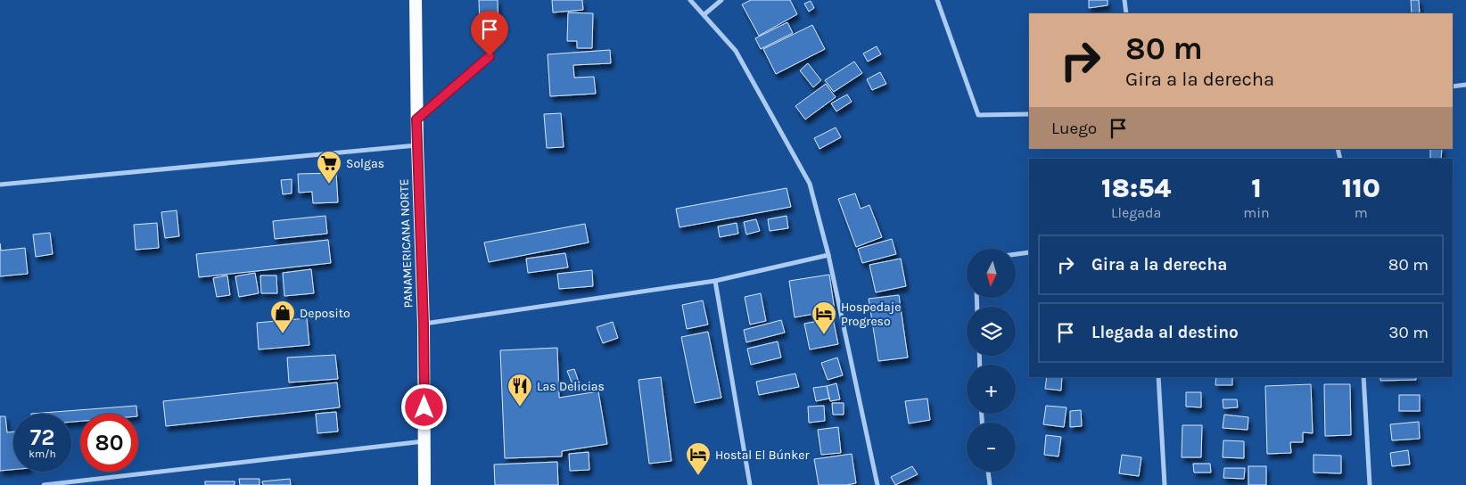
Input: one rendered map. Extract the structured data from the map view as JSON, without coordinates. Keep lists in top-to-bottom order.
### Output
{
  "streets": {
    "highway": ["PANAMERICANA NORTE"]
  },
  "places": {
    "supermarket": ["Solgas"],
    "shop": ["Deposito"],
    "hotel": ["Hospedaje Progreso", "Hostal El Búnker"],
    "restaurant": ["Las Delicias"]
  },
  "north": "bottom",
  "page": {
    "turn": ["80 m", "Gira a la derecha"],
    "then": "Luego",
    "eta": [
      "18:54",
      "Llegada",
      "1",
      "min",
      "110",
      "m"
    ],
    "list": [
      {
        "name": "Gira a la derecha",
        "value": "80 m"
      },
      {
        "name": "Llegada al destino",
        "value": "30 m"
      }
    ],
    "map_buttons": ["+", "−"],
    "speed": "72 km/h",
    "limit": "80"
  }
}
